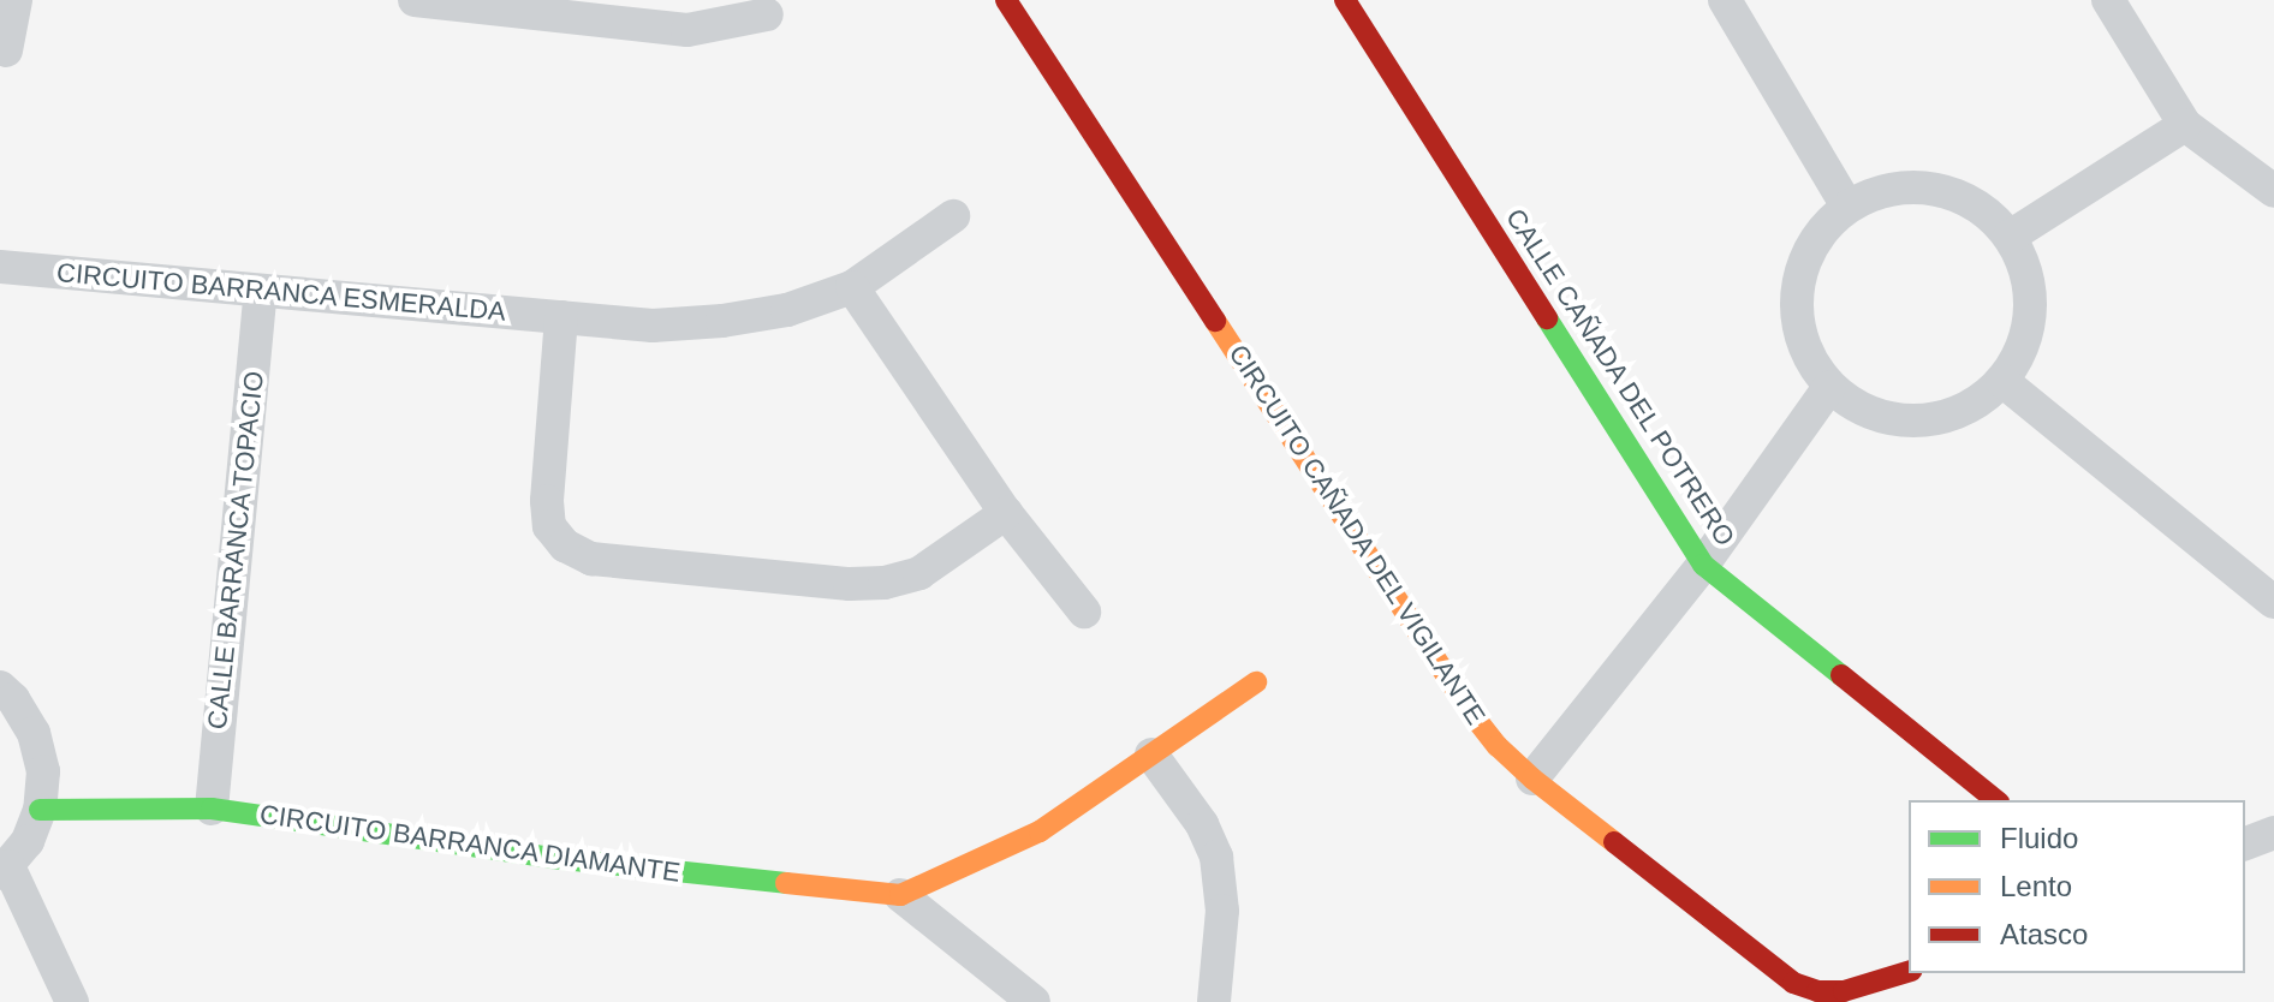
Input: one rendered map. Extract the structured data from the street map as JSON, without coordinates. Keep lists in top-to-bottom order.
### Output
{
  "streets": {
    "street": [
      "CIRCUITO BARRANCA ESMERALDA",
      "CALLE CAÑADA DEL POTRERO",
      "CIRCUITO CAÑADA DEL VIGILANTE",
      "CALLE BARRANCA TOPACIO",
      "CIRCUITO BARRANCA DIAMANTE"
    ]
  },
  "crossings": [
    ["CIRCUITO BARRANCA ESMERALDA", "CALLE BARRANCA TOPACIO"],
    ["CALLE BARRANCA TOPACIO", "CIRCUITO BARRANCA DIAMANTE"]
  ],
  "legend": ["Fluido", "Lento", "Atasco"]
}
